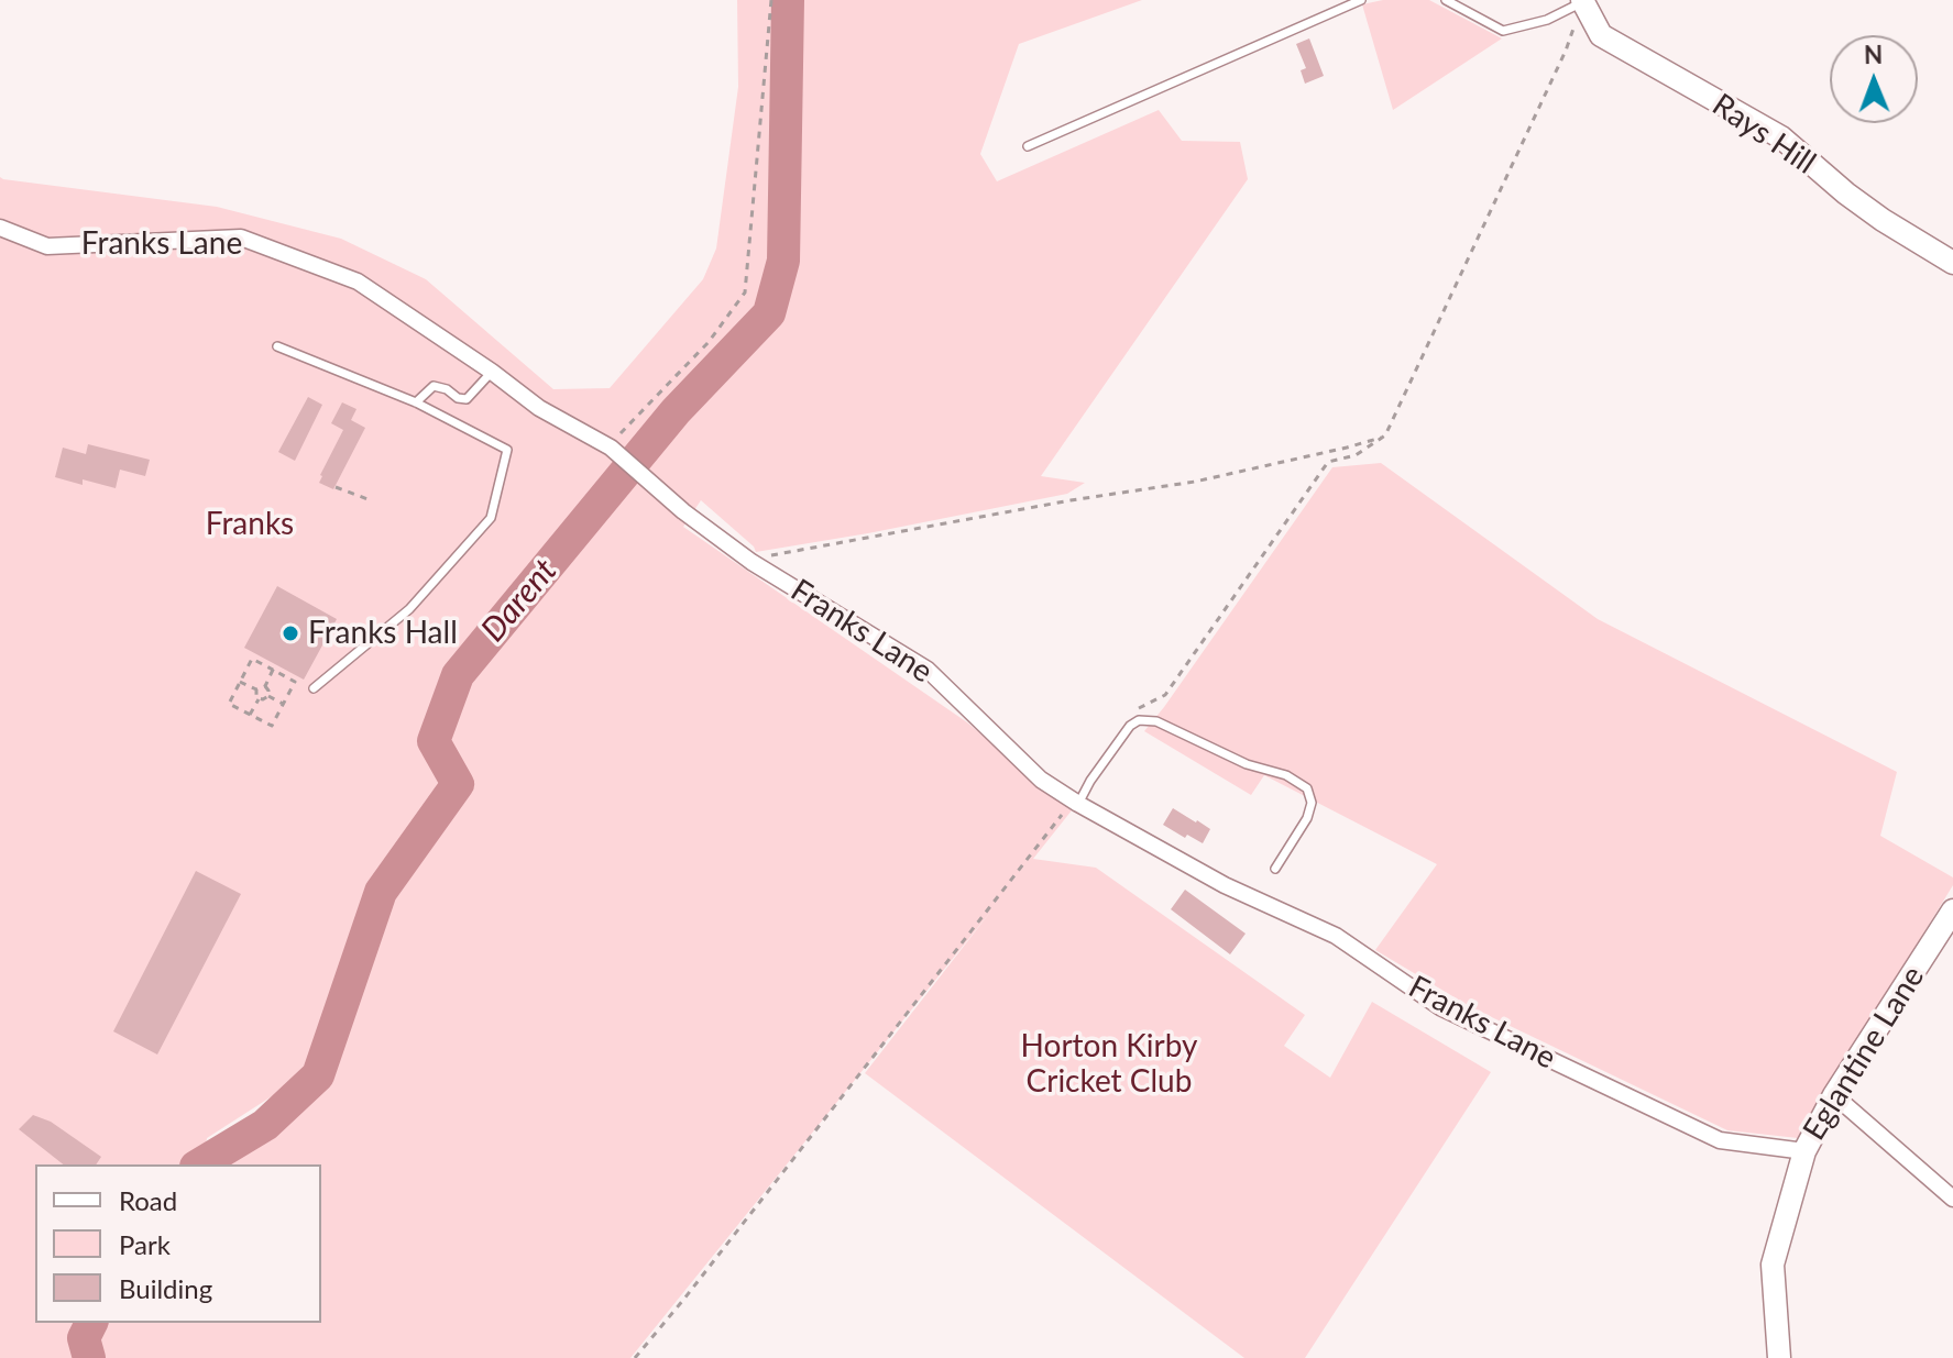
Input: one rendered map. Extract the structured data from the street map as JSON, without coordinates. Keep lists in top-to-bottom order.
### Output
{
  "streets": {
    "street": ["Rays Hill", "Franks Lane", "Eglantine Lane"]
  },
  "crossings": [
    ["Franks Lane", "Eglantine Lane"]
  ],
  "water": ["Darent"],
  "parks": ["Franks", "Horton Kirby Cricket Club"],
  "places": ["Franks Hall"],
  "legend": ["Road", "Park", "Building"],
  "north": "top"
}
